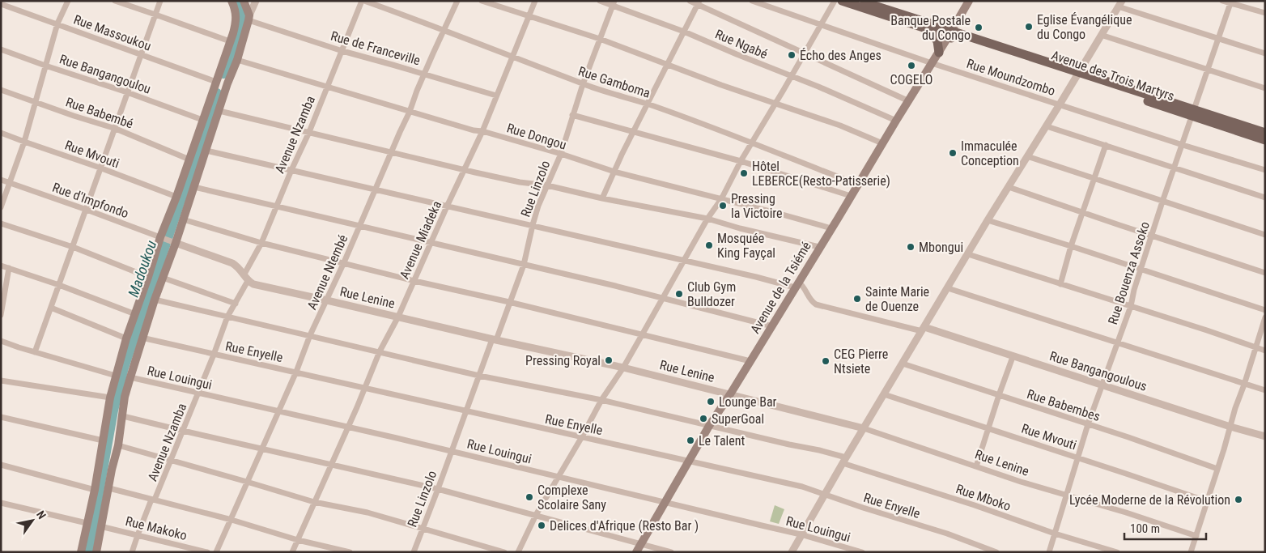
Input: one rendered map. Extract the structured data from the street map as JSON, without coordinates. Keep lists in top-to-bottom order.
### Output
{
  "streets": {
    "main road": ["Avenue des Trois Martyrs", "Avenue de la Tsiémé"],
    "street": [
      "Rue Massoukou",
      "Rue Ngabé",
      "Rue de Franceville",
      "Rue Bangangoulou",
      "Rue Moundzombo",
      "Rue Gamboma",
      "Rue Babembé",
      "Avenue Nzamba",
      "Rue Dongou",
      "Rue Mvouti",
      "Rue Linzolo",
      "Rue d'Impfondo",
      "Avenue Miadeka",
      "Avenue Ntembé",
      "Rue Bouenza Assoko",
      "Rue Lenine",
      "Rue Enyelle",
      "Rue Bangangoulous",
      "Rue Louingui",
      "Rue Babembes",
      "Rue Mboko",
      "Rue Makoko"
    ]
  },
  "crossings": [
    ["Rue Ngabé", "Rue Linzolo"],
    ["Rue Ngabé", "Avenue de la Tsiémé"],
    ["Rue de Franceville", "Avenue Nzamba"],
    ["Rue de Franceville", "Avenue Miadeka"],
    ["Rue de Franceville", "Avenue Ntembé"],
    ["Avenue des Trois Martyrs", "Rue Bouenza Assoko"],
    ["Avenue des Trois Martyrs", "Avenue de la Tsiémé"],
    ["Rue Moundzombo", "Rue Bouenza Assoko"],
    ["Rue Moundzombo", "Avenue de la Tsiémé"],
    ["Rue Gamboma", "Avenue Nzamba"],
    ["Rue Gamboma", "Rue Linzolo"],
    ["Rue Gamboma", "Avenue Miadeka"],
    ["Rue Gamboma", "Avenue Ntembé"],
    ["Rue Gamboma", "Avenue de la Tsiémé"],
    ["Avenue Nzamba", "Rue Dongou"],
    ["Avenue Nzamba", "Rue Lenine"],
    ["Avenue Nzamba", "Rue Enyelle"],
    ["Avenue Nzamba", "Rue Louingui"],
    ["Avenue Nzamba", "Rue Mboko"],
    ["Avenue Nzamba", "Rue Makoko"],
    ["Rue Dongou", "Rue Linzolo"],
    ["Rue Dongou", "Avenue Miadeka"],
    ["Rue Dongou", "Avenue Ntembé"],
    ["Rue Dongou", "Avenue de la Tsiémé"],
    ["Rue Mvouti", "Rue Bouenza Assoko"],
    ["Rue Linzolo", "Rue Lenine"],
    ["Rue Linzolo", "Rue Enyelle"],
    ["Rue Linzolo", "Rue Louingui"],
    ["Rue Linzolo", "Rue Mboko"],
    ["Rue d'Impfondo", "Rue Lenine"],
    ["Avenue Miadeka", "Rue Lenine"],
    ["Avenue Miadeka", "Rue Enyelle"],
    ["Avenue Miadeka", "Rue Louingui"],
    ["Avenue Miadeka", "Rue Mboko"],
    ["Avenue Ntembé", "Rue Lenine"],
    ["Avenue Ntembé", "Rue Enyelle"],
    ["Avenue Ntembé", "Rue Louingui"],
    ["Avenue Ntembé", "Rue Mboko"],
    ["Rue Bouenza Assoko", "Rue Lenine"],
    ["Rue Bouenza Assoko", "Rue Bangangoulous"],
    ["Rue Bouenza Assoko", "Rue Babembes"],
    ["Rue Bouenza Assoko", "Rue Mboko"],
    ["Avenue de la Tsiémé", "Rue Lenine"],
    ["Avenue de la Tsiémé", "Rue Enyelle"],
    ["Avenue de la Tsiémé", "Rue Louingui"],
    ["Avenue de la Tsiémé", "Rue Mboko"]
  ],
  "water": ["Madoukou"],
  "places": [
    "Eglise Évangélique du Congo",
    "Banque Postale du Congo",
    "Écho des Anges",
    "COGELO",
    "Immaculée Conception",
    "Hôtel LEBERCE(Resto-Patisserie)",
    "Pressing la Victoire",
    "Mosquée King Fayçal",
    "Mbongui",
    "Club Gym Bulldozer",
    "Sainte Marie de Ouenze",
    "Pressing Royal",
    "CEG Pierre Ntsiete",
    "Lounge Bar",
    "SuperGoal",
    "Le Talent",
    "Complexe Scolaire Sany",
    "Lycée Moderne de la Révolution",
    "Delices d'Afrique (Resto Bar )"
  ],
  "scale_bar": "100 m",
  "north": "top right"
}
